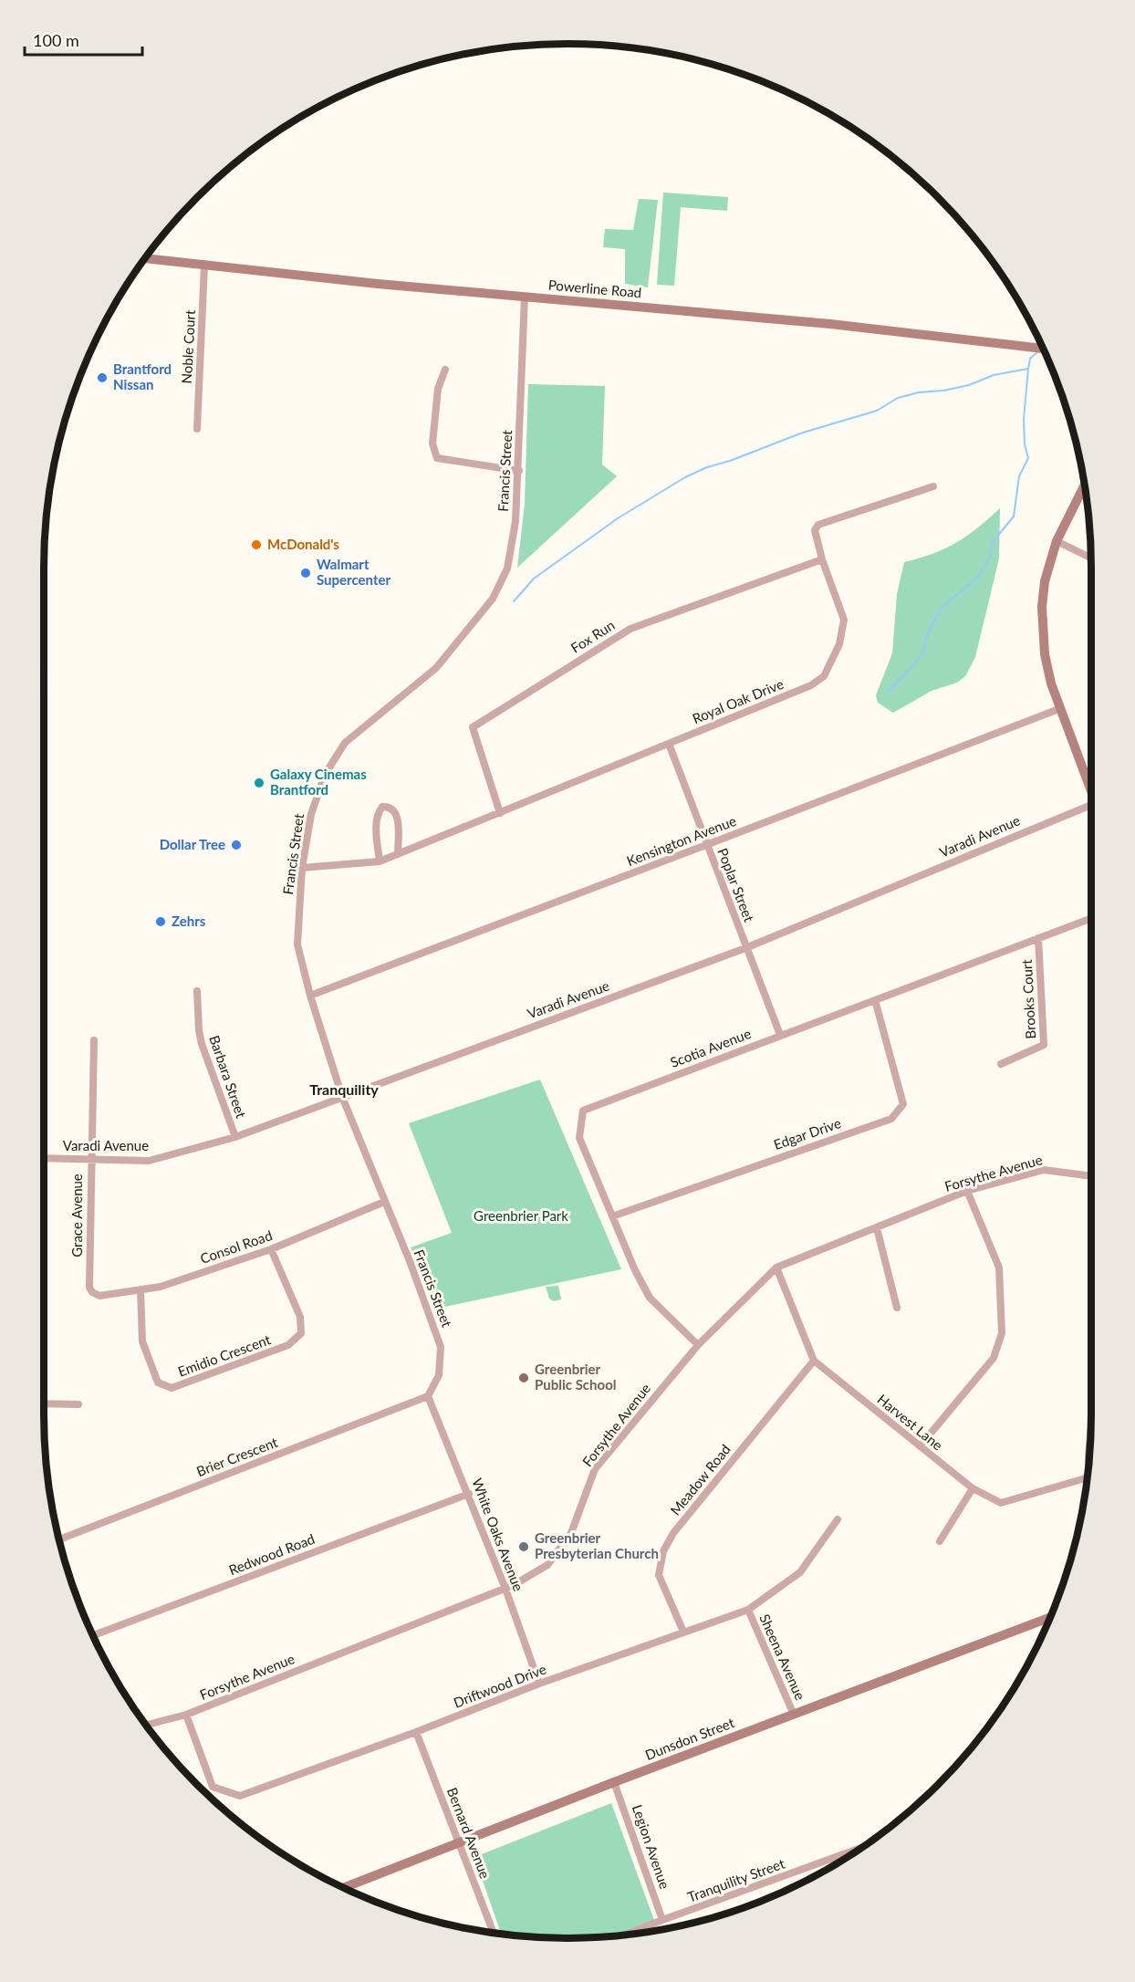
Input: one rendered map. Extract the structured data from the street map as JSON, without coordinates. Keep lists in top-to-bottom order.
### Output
{
  "streets": {
    "main road": ["Powerline Road", "Dunsdon Street"],
    "street": [
      "Noble Court",
      "Francis Street",
      "Fox Run",
      "Royal Oak Drive",
      "Varadi Avenue",
      "Kensington Avenue",
      "Poplar Street",
      "Brooks Court",
      "Scotia Avenue",
      "Barbara Street",
      "Edgar Drive",
      "Forsythe Avenue",
      "Grace Avenue",
      "Consol Road",
      "Emidio Crescent",
      "Harvest Lane",
      "Brier Crescent",
      "Meadow Road",
      "White Oaks Avenue",
      "Redwood Road",
      "Sheena Avenue",
      "Driftwood Drive",
      "Bernard Avenue",
      "Legion Avenue",
      "Tranquility Street"
    ]
  },
  "crossings": [
    ["Powerline Road", "Noble Court"],
    ["Powerline Road", "Francis Street"],
    ["Francis Street", "Royal Oak Drive"],
    ["Francis Street", "Varadi Avenue"],
    ["Francis Street", "Kensington Avenue"],
    ["Francis Street", "Consol Road"],
    ["Francis Street", "Brier Crescent"],
    ["Francis Street", "White Oaks Avenue"],
    ["Fox Run", "Royal Oak Drive"],
    ["Royal Oak Drive", "Poplar Street"],
    ["Varadi Avenue", "Poplar Street"],
    ["Varadi Avenue", "Barbara Street"],
    ["Varadi Avenue", "Grace Avenue"],
    ["Kensington Avenue", "Poplar Street"],
    ["Poplar Street", "Scotia Avenue"],
    ["Brooks Court", "Scotia Avenue"],
    ["Scotia Avenue", "Edgar Drive"],
    ["Scotia Avenue", "Forsythe Avenue"],
    ["Forsythe Avenue", "Harvest Lane"],
    ["Forsythe Avenue", "White Oaks Avenue"],
    ["Forsythe Avenue", "Driftwood Drive"],
    ["Grace Avenue", "Consol Road"],
    ["Consol Road", "Emidio Crescent"],
    ["Harvest Lane", "Meadow Road"],
    ["Brier Crescent", "White Oaks Avenue"],
    ["Meadow Road", "Driftwood Drive"],
    ["White Oaks Avenue", "Redwood Road"],
    ["White Oaks Avenue", "Driftwood Drive"],
    ["Sheena Avenue", "Driftwood Drive"],
    ["Sheena Avenue", "Dunsdon Street"],
    ["Driftwood Drive", "Bernard Avenue"],
    ["Dunsdon Street", "Bernard Avenue"],
    ["Dunsdon Street", "Legion Avenue"],
    ["Legion Avenue", "Tranquility Street"]
  ],
  "districts": ["Tranquility"],
  "parks": ["Greenbrier Park"],
  "places": [
    "Brantford Nissan",
    "McDonald's",
    "Walmart Supercenter",
    "Galaxy Cinemas Brantford",
    "Dollar Tree",
    "Zehrs",
    "Greenbrier Public School",
    "Greenbrier Presbyterian Church"
  ],
  "scale_bar": "100 m"
}
